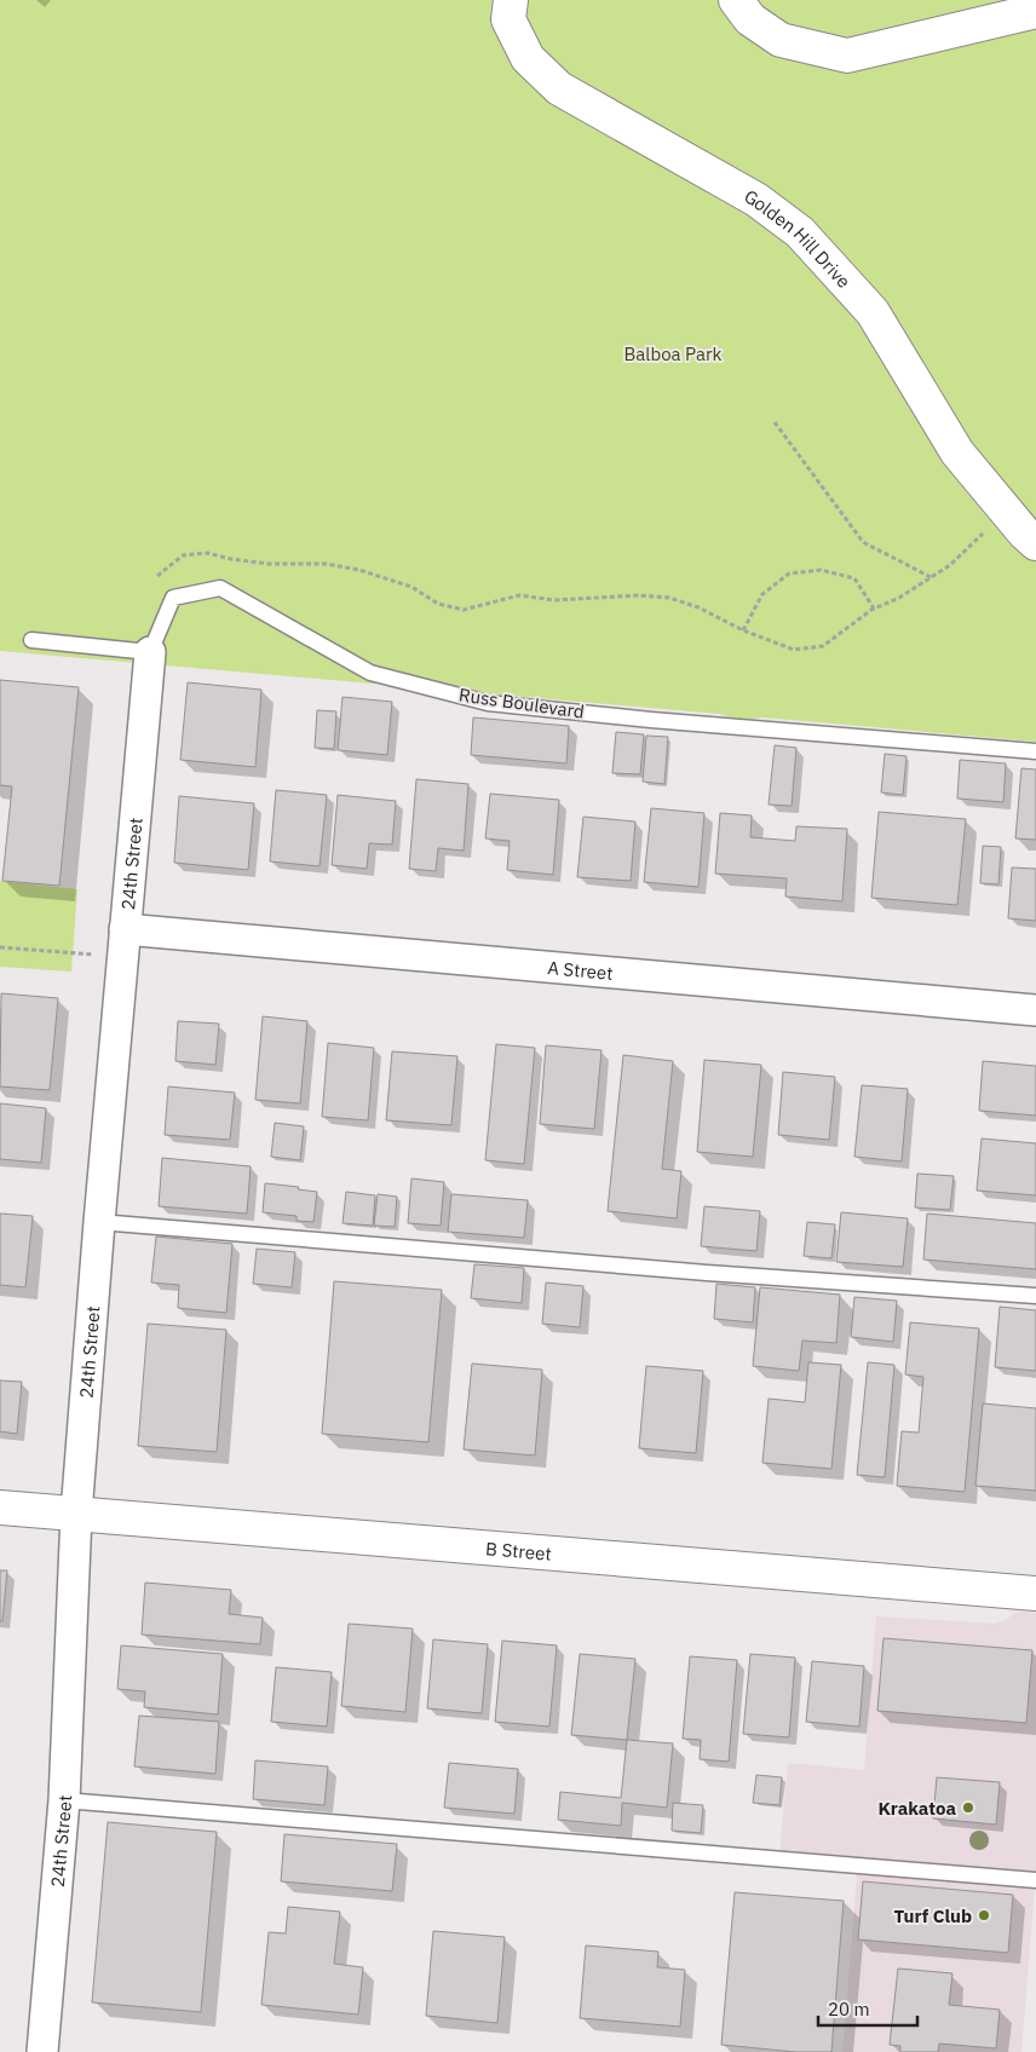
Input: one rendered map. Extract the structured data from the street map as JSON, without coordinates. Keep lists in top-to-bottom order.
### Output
{
  "streets": {
    "street": [
      "Golden Hill Drive",
      "24th Street",
      "A Street",
      "B Street"
    ],
    "lane": ["Russ Boulevard"]
  },
  "crossings": [
    ["24th Street", "A Street"],
    ["24th Street", "B Street"]
  ],
  "parks": ["Balboa Park"],
  "places": ["Krakatoa", "Turf Club"],
  "scale_bar": "20 m"
}
